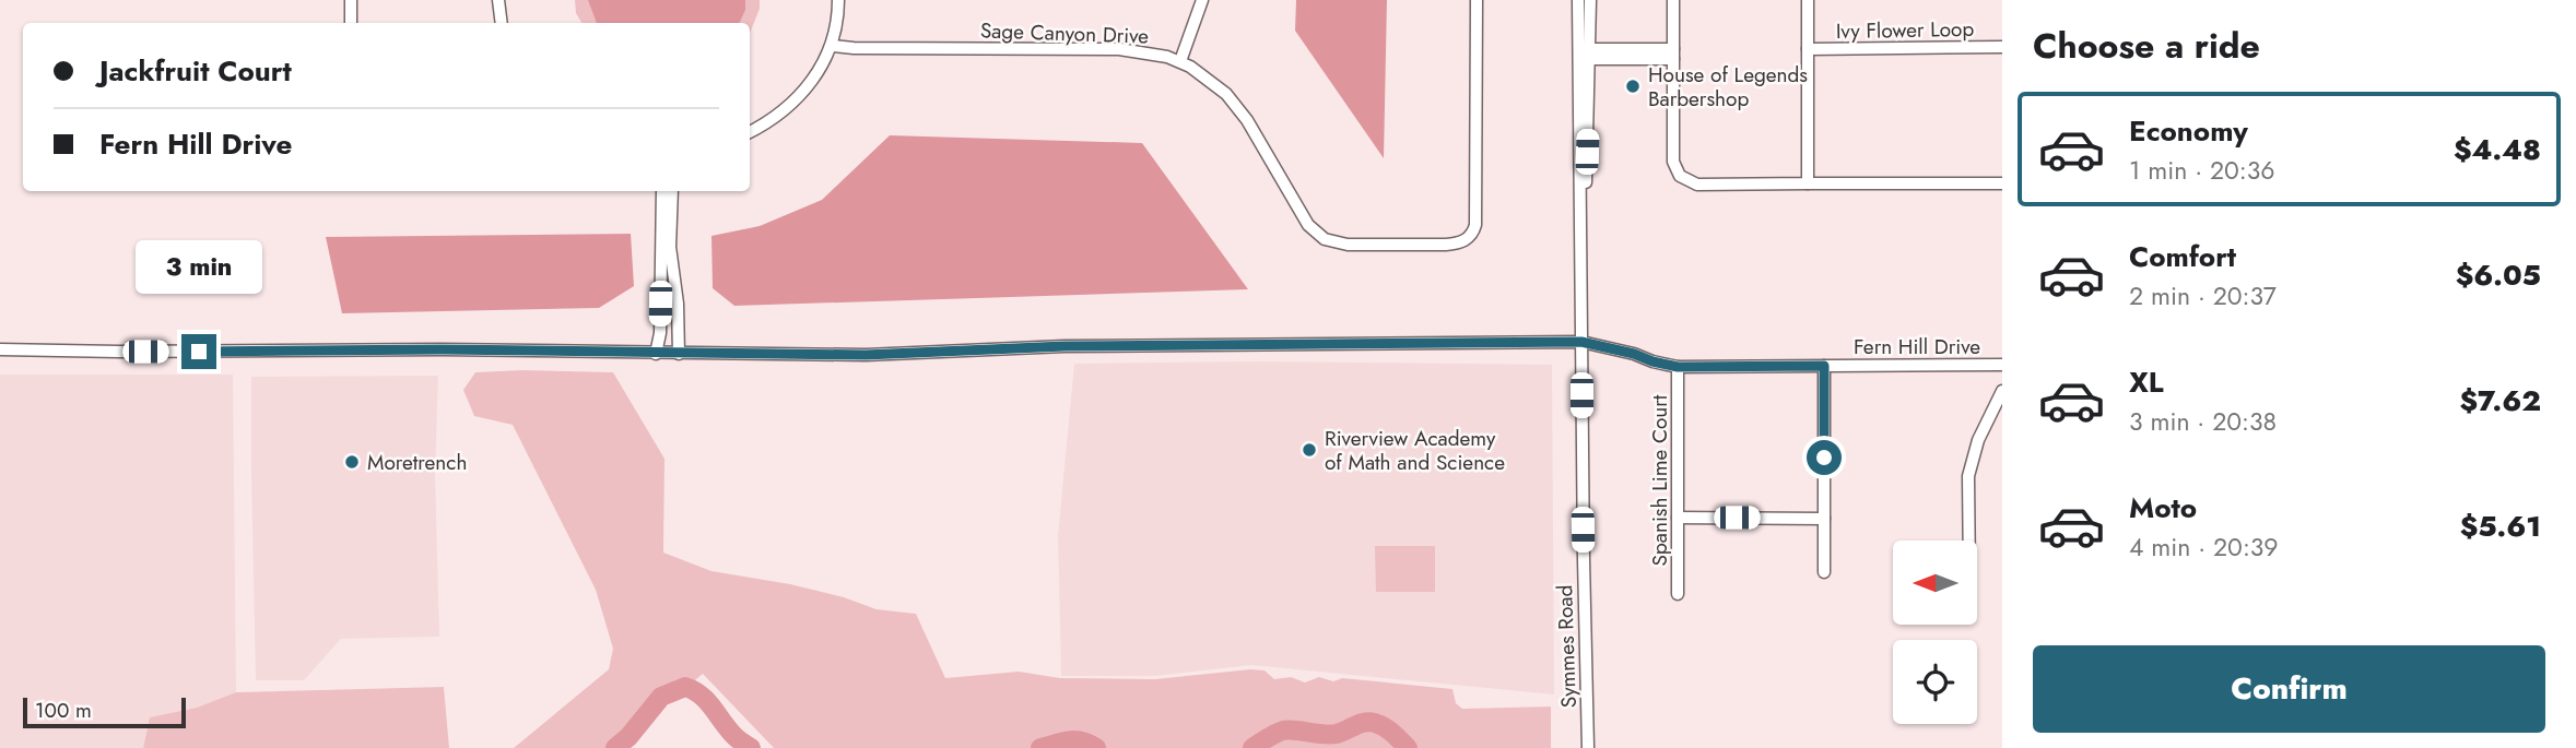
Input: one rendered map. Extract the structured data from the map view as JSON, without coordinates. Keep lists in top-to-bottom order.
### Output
{
  "streets": {
    "street": [
      "Ivy Flower Loop",
      "Sage Canyon Drive",
      "Fern Hill Drive",
      "Spanish Lime Court",
      "Symmes Road"
    ]
  },
  "crossings": [
    ["Fern Hill Drive", "Spanish Lime Court"],
    ["Fern Hill Drive", "Symmes Road"]
  ],
  "places": ["House of Legends Barbershop", "Riverview Academy of Math and Science", "Moretrench"],
  "scale_bar": "100 m",
  "north": "left",
  "page": {
    "heading": "Choose a ride",
    "banner": ["Jackfruit Court", "Fern Hill Drive"],
    "list": [
      {
        "name": "Economy",
        "note": "1 min · 20:36",
        "value": "$4.48"
      },
      {
        "name": "Comfort",
        "note": "2 min · 20:37",
        "value": "$6.05"
      },
      {
        "name": "XL",
        "note": "3 min · 20:38",
        "value": "$7.62"
      },
      {
        "name": "Moto",
        "note": "4 min · 20:39",
        "value": "$5.61"
      }
    ],
    "bubble": "3 min",
    "buttons": "Confirm",
    "scale": "100 m"
  }
}
